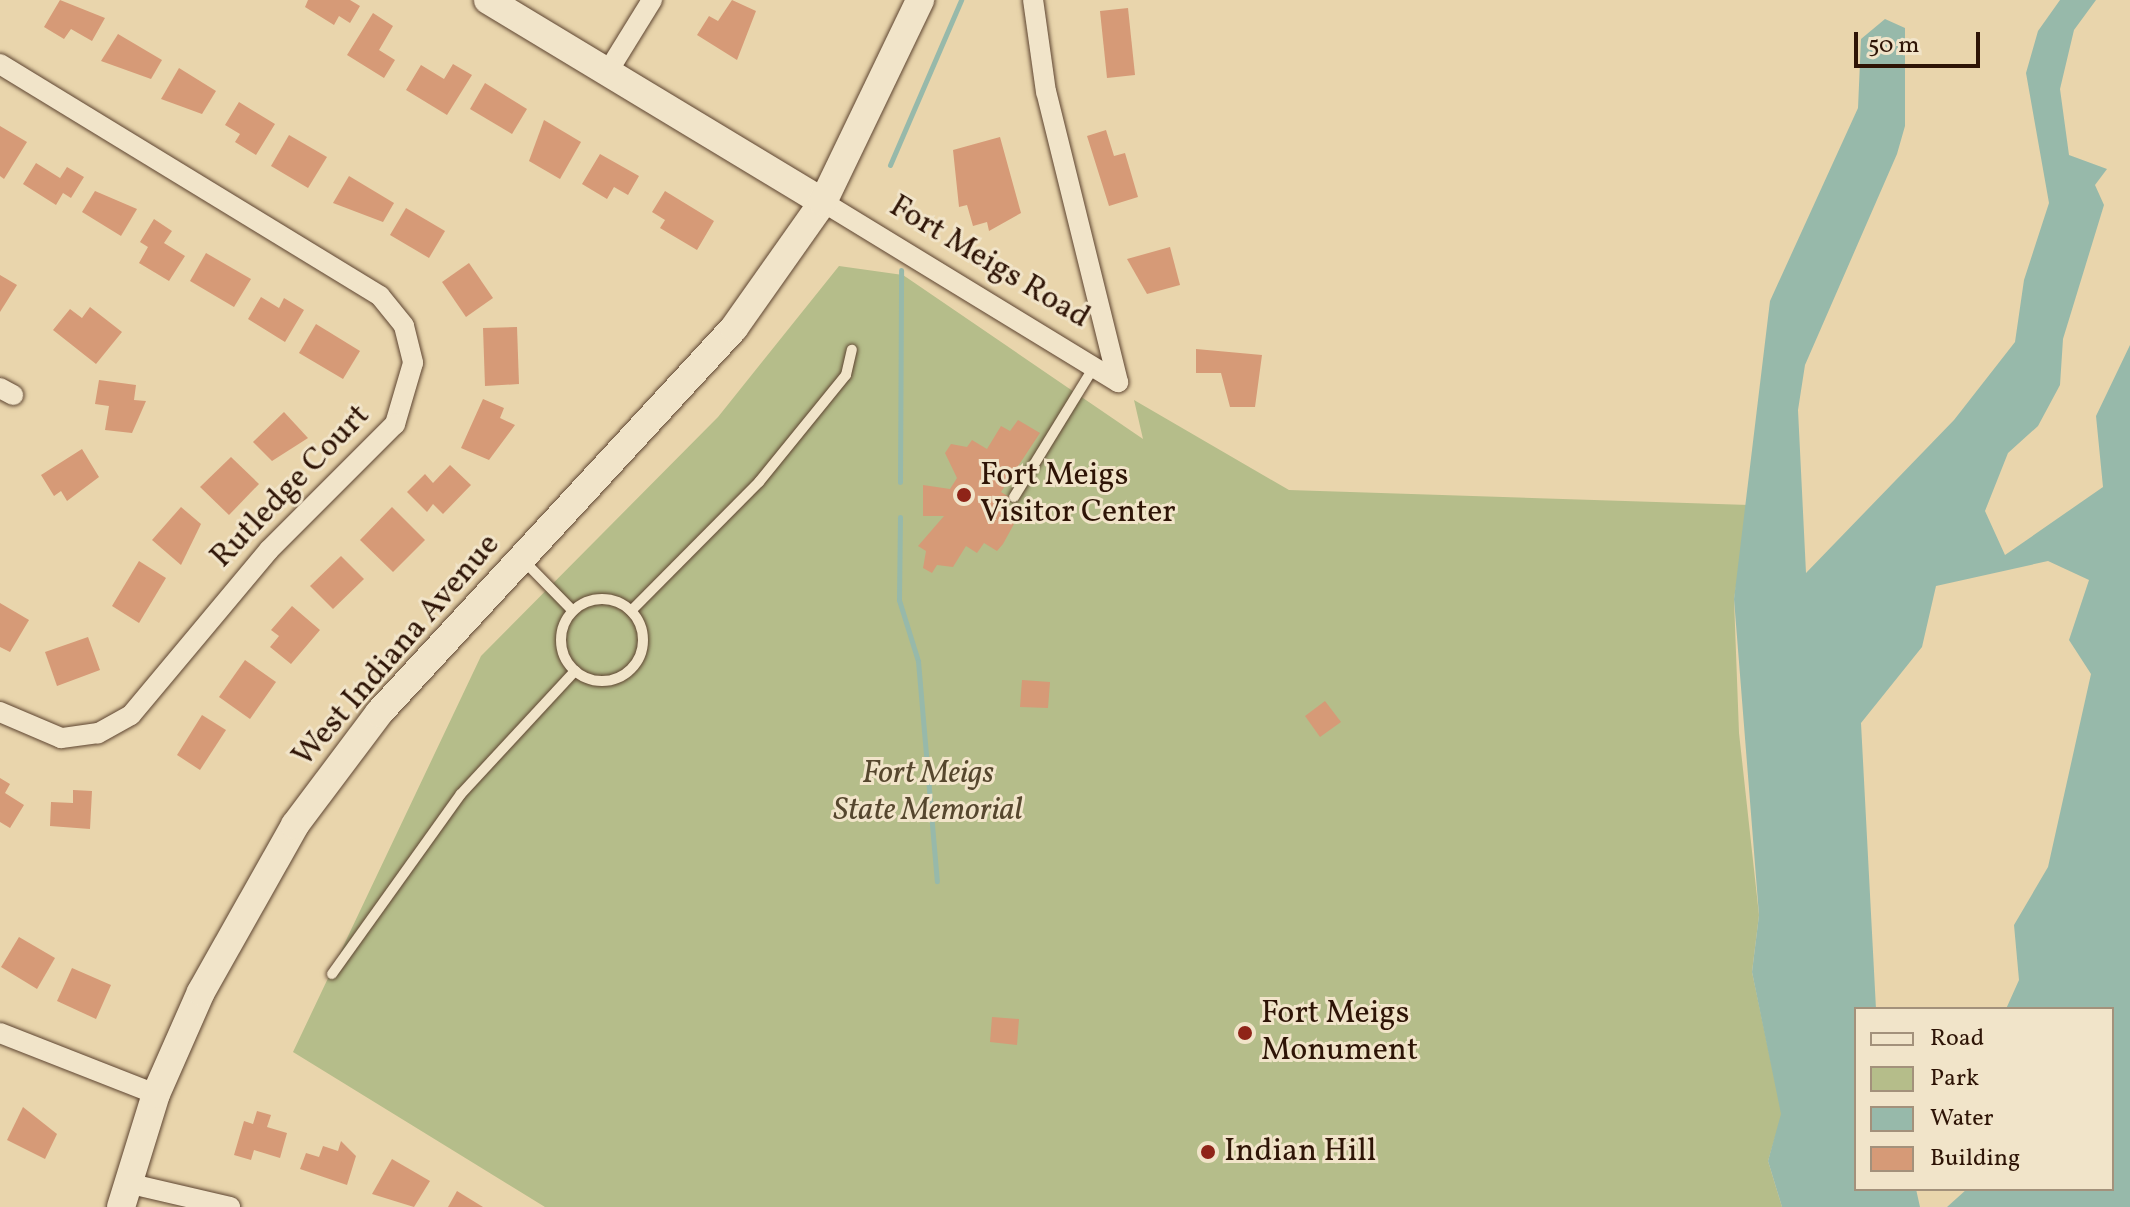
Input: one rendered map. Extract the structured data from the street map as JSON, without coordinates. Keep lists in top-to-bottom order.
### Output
{
  "streets": {
    "main road": ["Fort Meigs Road", "West Indiana Avenue"],
    "street": ["Rutledge Court"]
  },
  "crossings": [
    ["Fort Meigs Road", "West Indiana Avenue"]
  ],
  "parks": ["Fort Meigs State Memorial"],
  "places": ["Fort Meigs Visitor Center", "Fort Meigs Monument", "Indian Hill"],
  "legend": [
    "Road",
    "Park",
    "Water",
    "Building"
  ],
  "scale_bar": "50 m"
}
